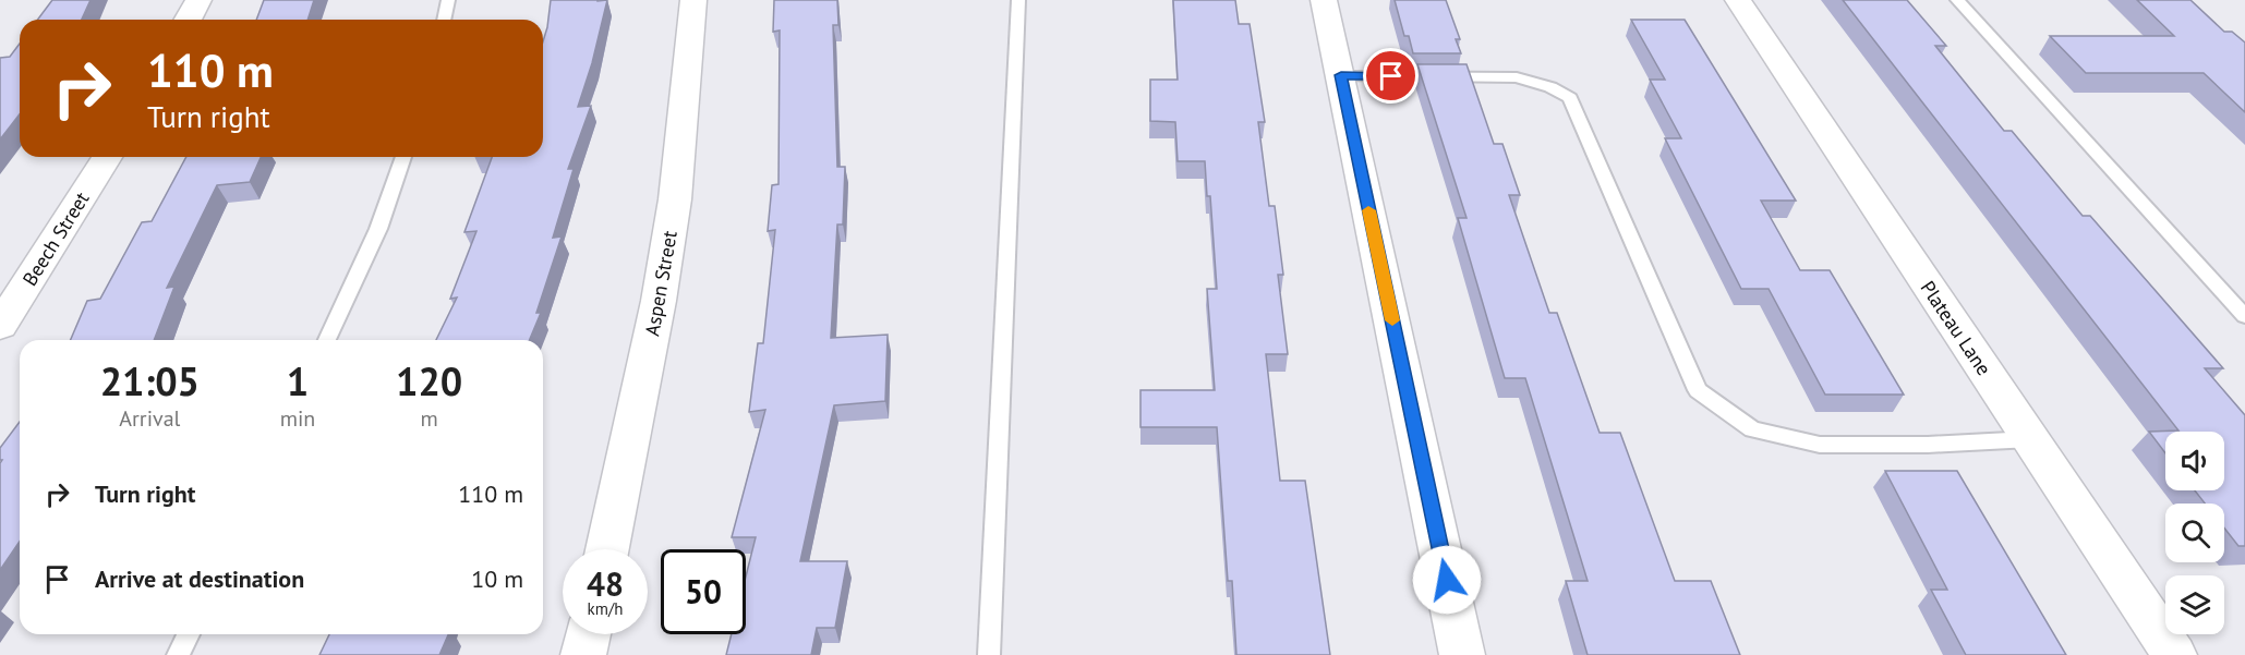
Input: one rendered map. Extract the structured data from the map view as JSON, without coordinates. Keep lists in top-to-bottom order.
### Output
{
  "streets": {
    "street": ["Beech Street", "Aspen Street", "Plateau Lane"]
  },
  "page": {
    "turn": ["110 m", "Turn right"],
    "eta": [
      "21:05",
      "Arrival",
      "1",
      "min",
      "120",
      "m"
    ],
    "list": [
      {
        "name": "Turn right",
        "value": "110 m"
      },
      {
        "name": "Arrive at destination",
        "value": "10 m"
      }
    ],
    "speed": "48 km/h",
    "limit": "50"
  }
}
